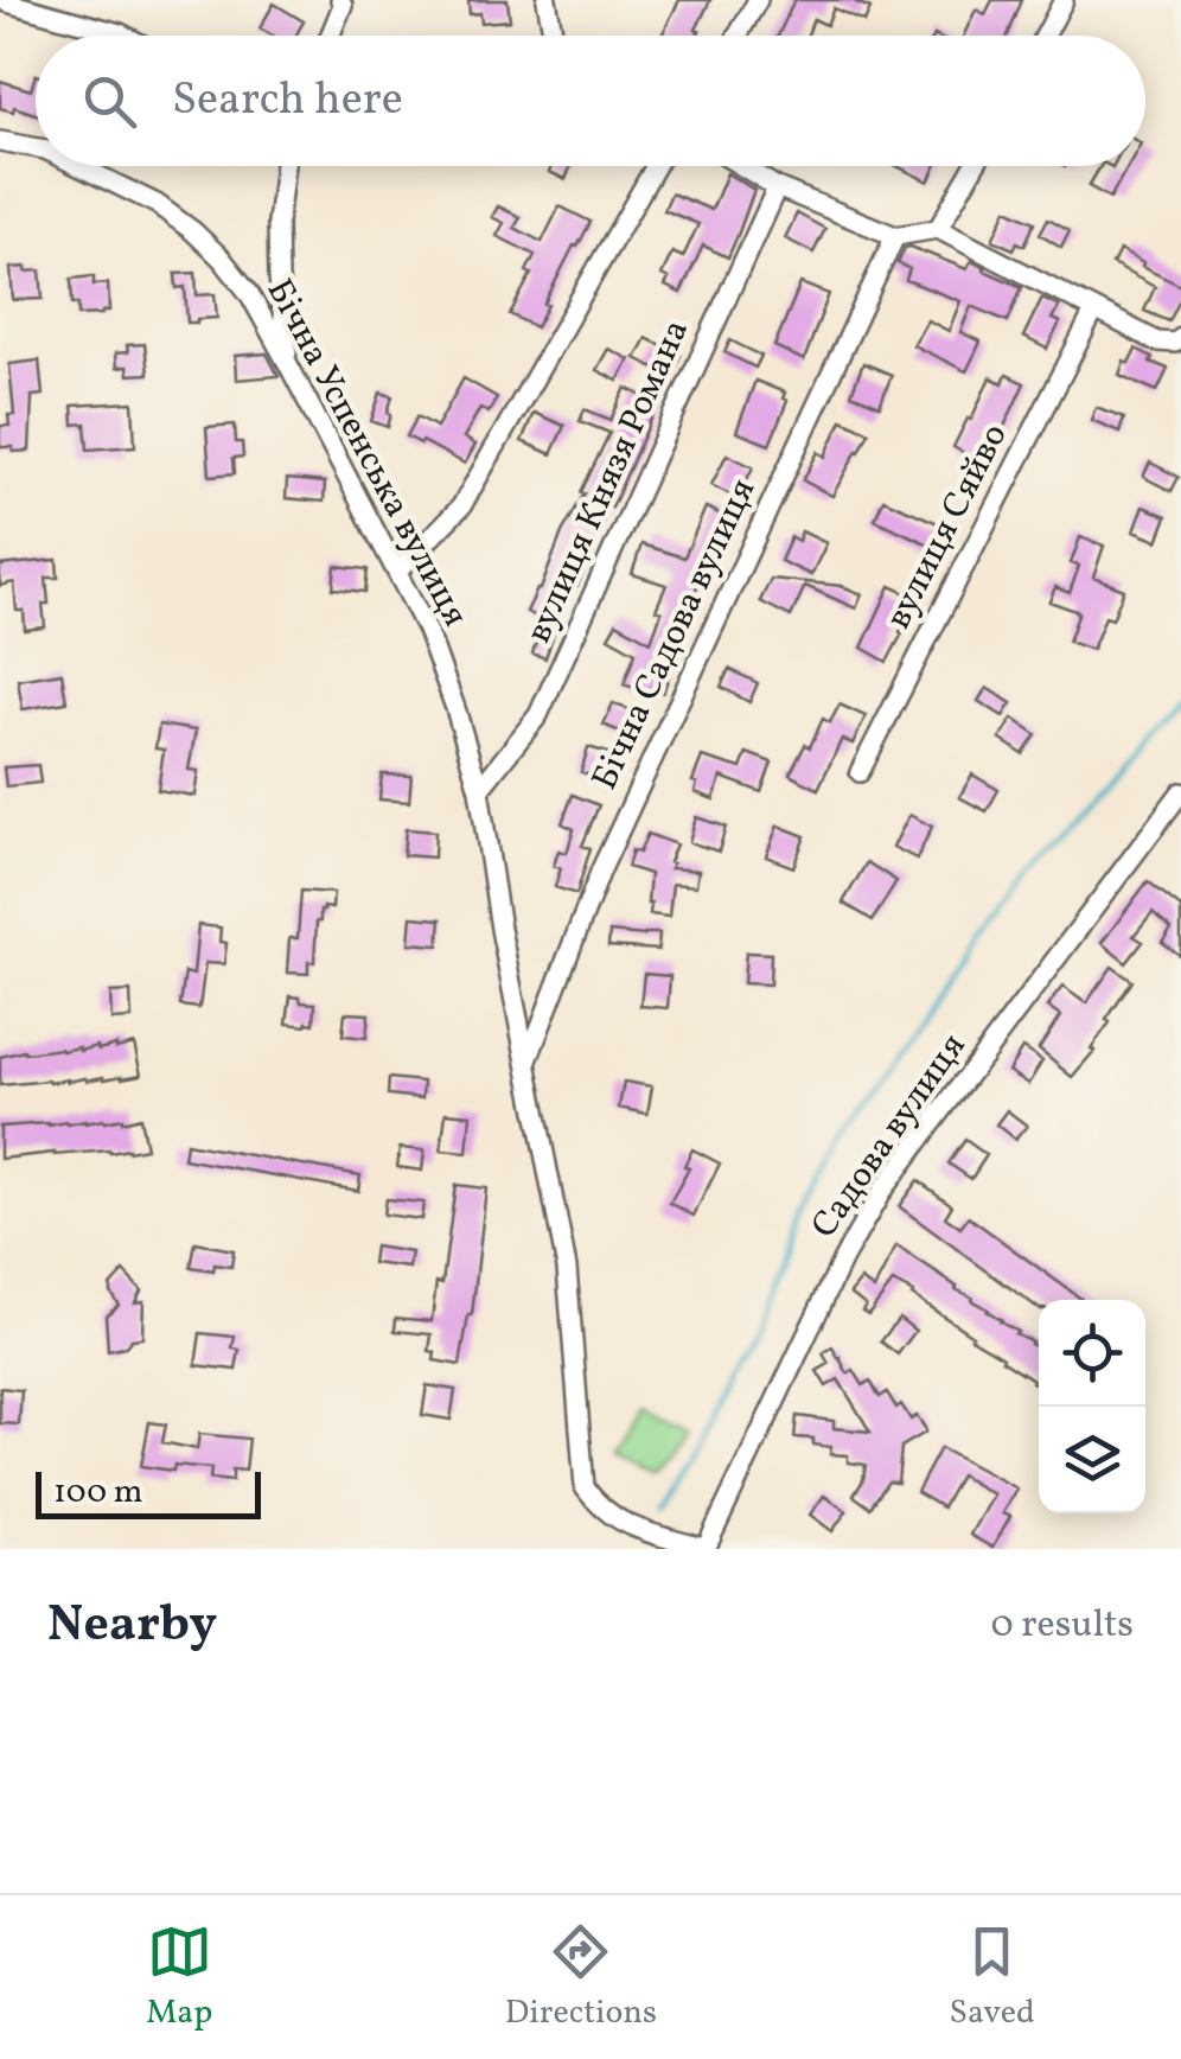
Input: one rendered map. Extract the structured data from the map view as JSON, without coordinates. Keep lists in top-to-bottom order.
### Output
{
  "streets": {
    "street": [
      "Бічна Успенська вулиця",
      "вулиця Князя Романа",
      "вулиця Сяйво",
      "Бічна Садова вулиця",
      "Садова вулиця"
    ]
  },
  "crossings": [
    ["Бічна Успенська вулиця", "вулиця Князя Романа"]
  ],
  "scale_bar": "100 m",
  "page": {
    "search": "Search here",
    "scale": "100 m",
    "heading": ["Nearby", "0 results"],
    "nav": ["Map", "Directions", "Saved"]
  }
}
